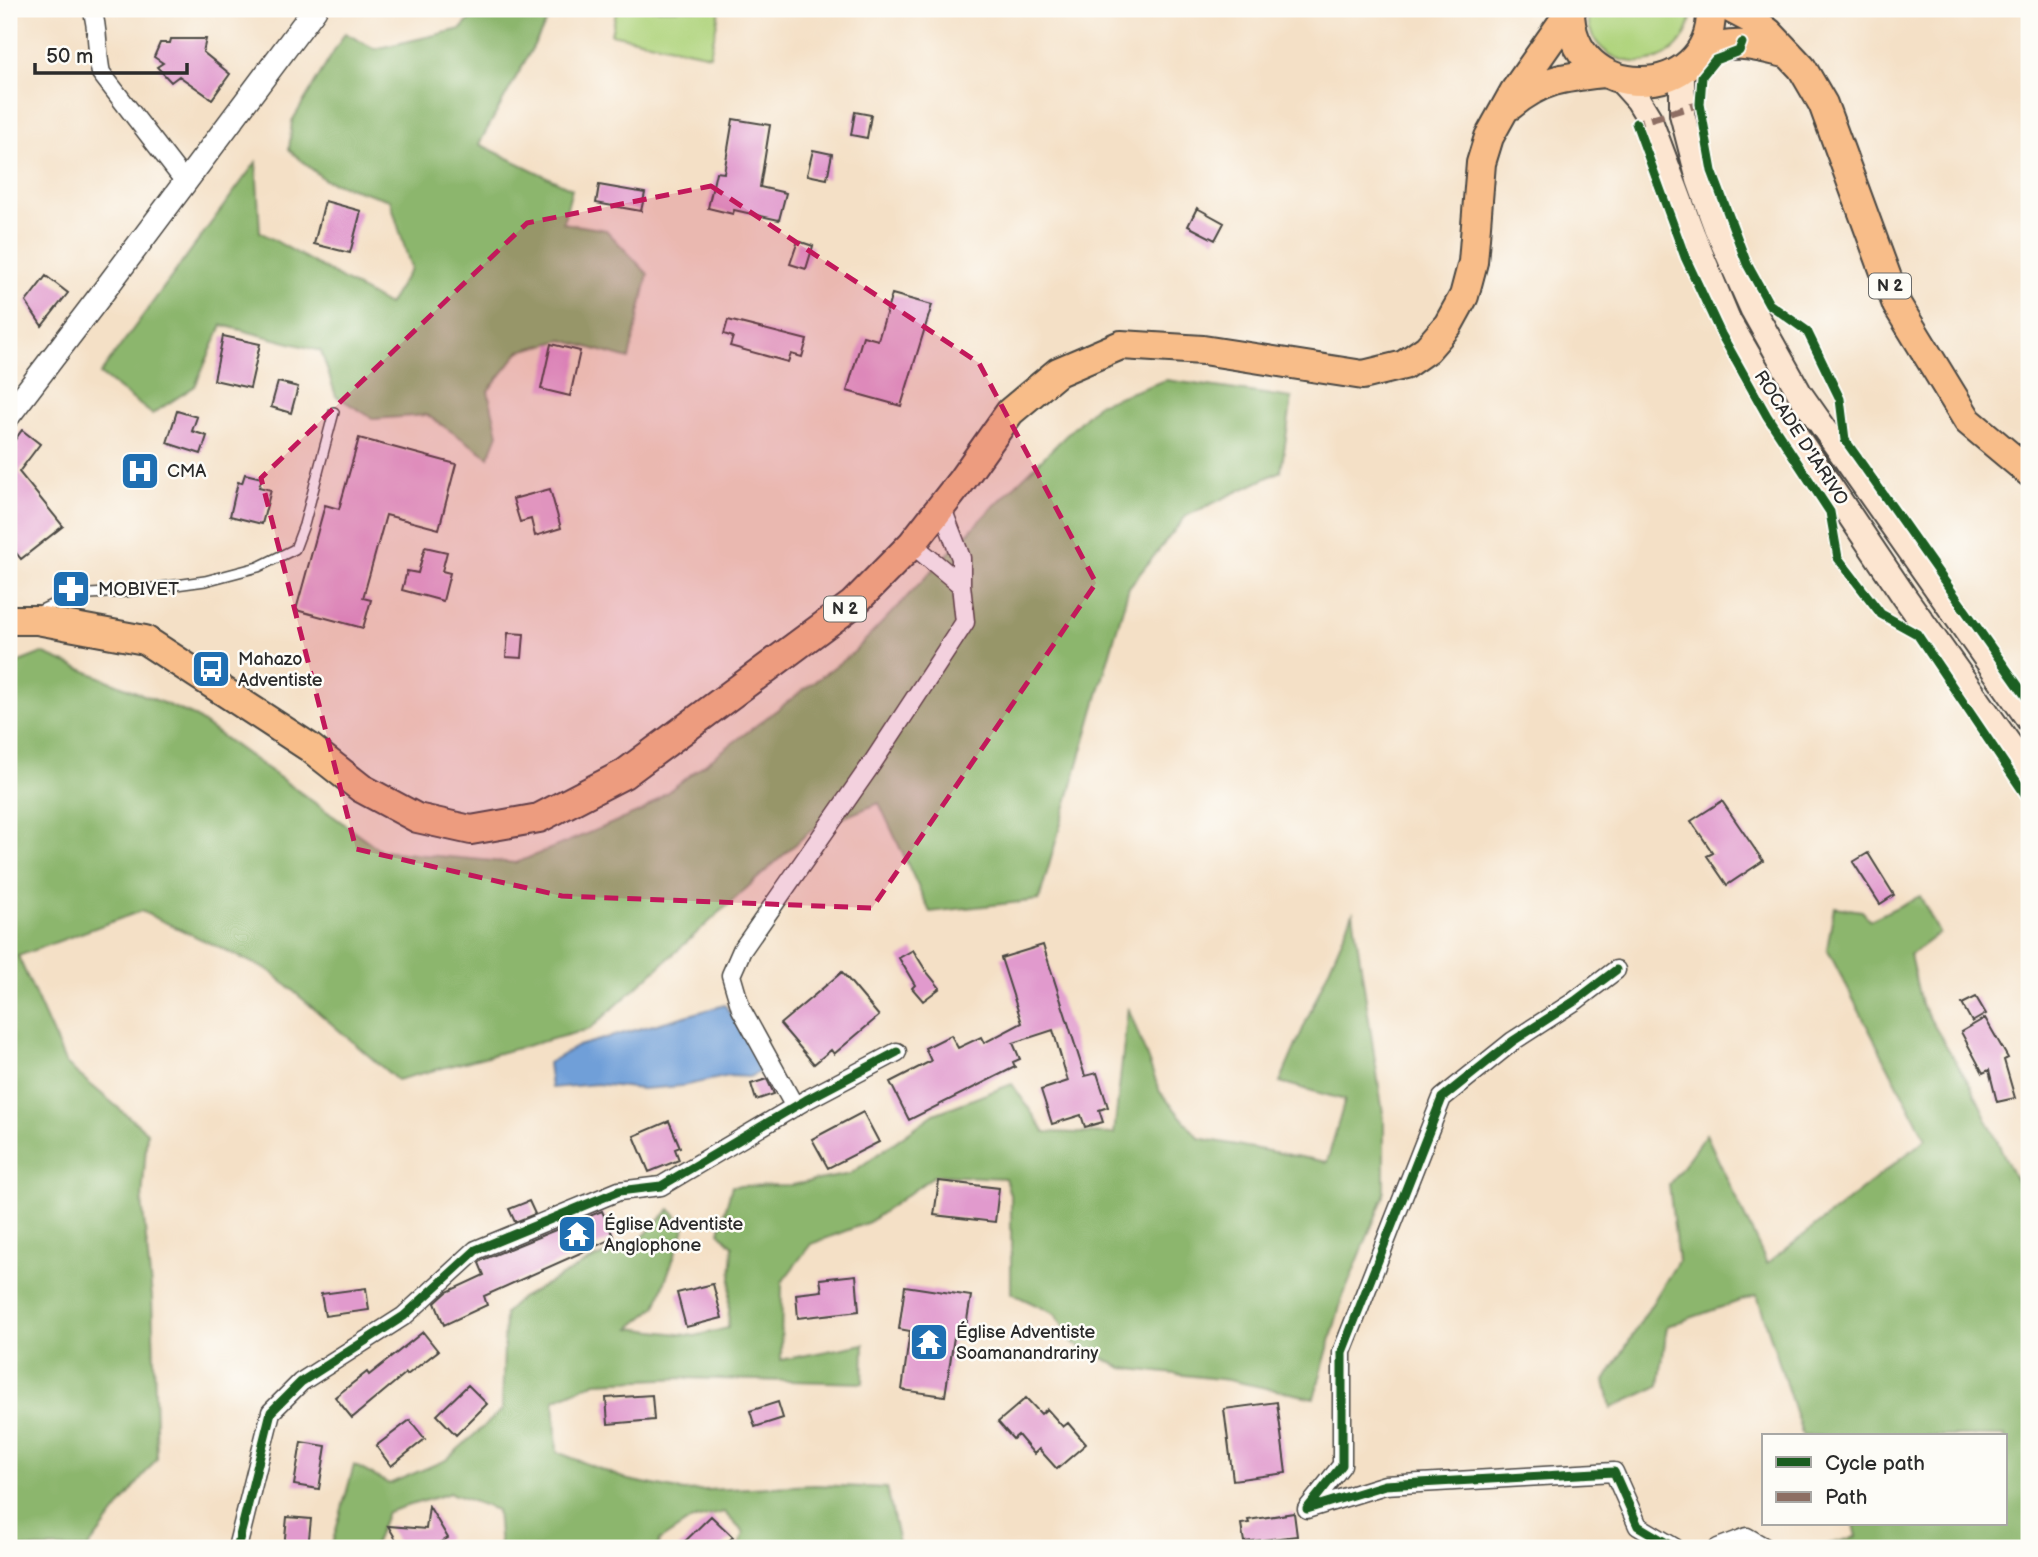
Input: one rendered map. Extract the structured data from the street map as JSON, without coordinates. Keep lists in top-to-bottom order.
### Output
{
  "streets": {
    "main road": ["N 2", "ROCADE D'IARIVO"]
  },
  "crossings": [
    ["N 2", "ROCADE D'IARIVO"]
  ],
  "places": {
    "hospital": ["CMA"],
    "pharmacy": ["MOBIVET"],
    "bus stop": ["Mahazo Adventiste"],
    "temple": ["Église Adventiste Anglophone", "Église Adventiste Soamanandrariny"]
  },
  "legend": ["Cycle path", "Path"],
  "scale_bar": "50 m"
}
